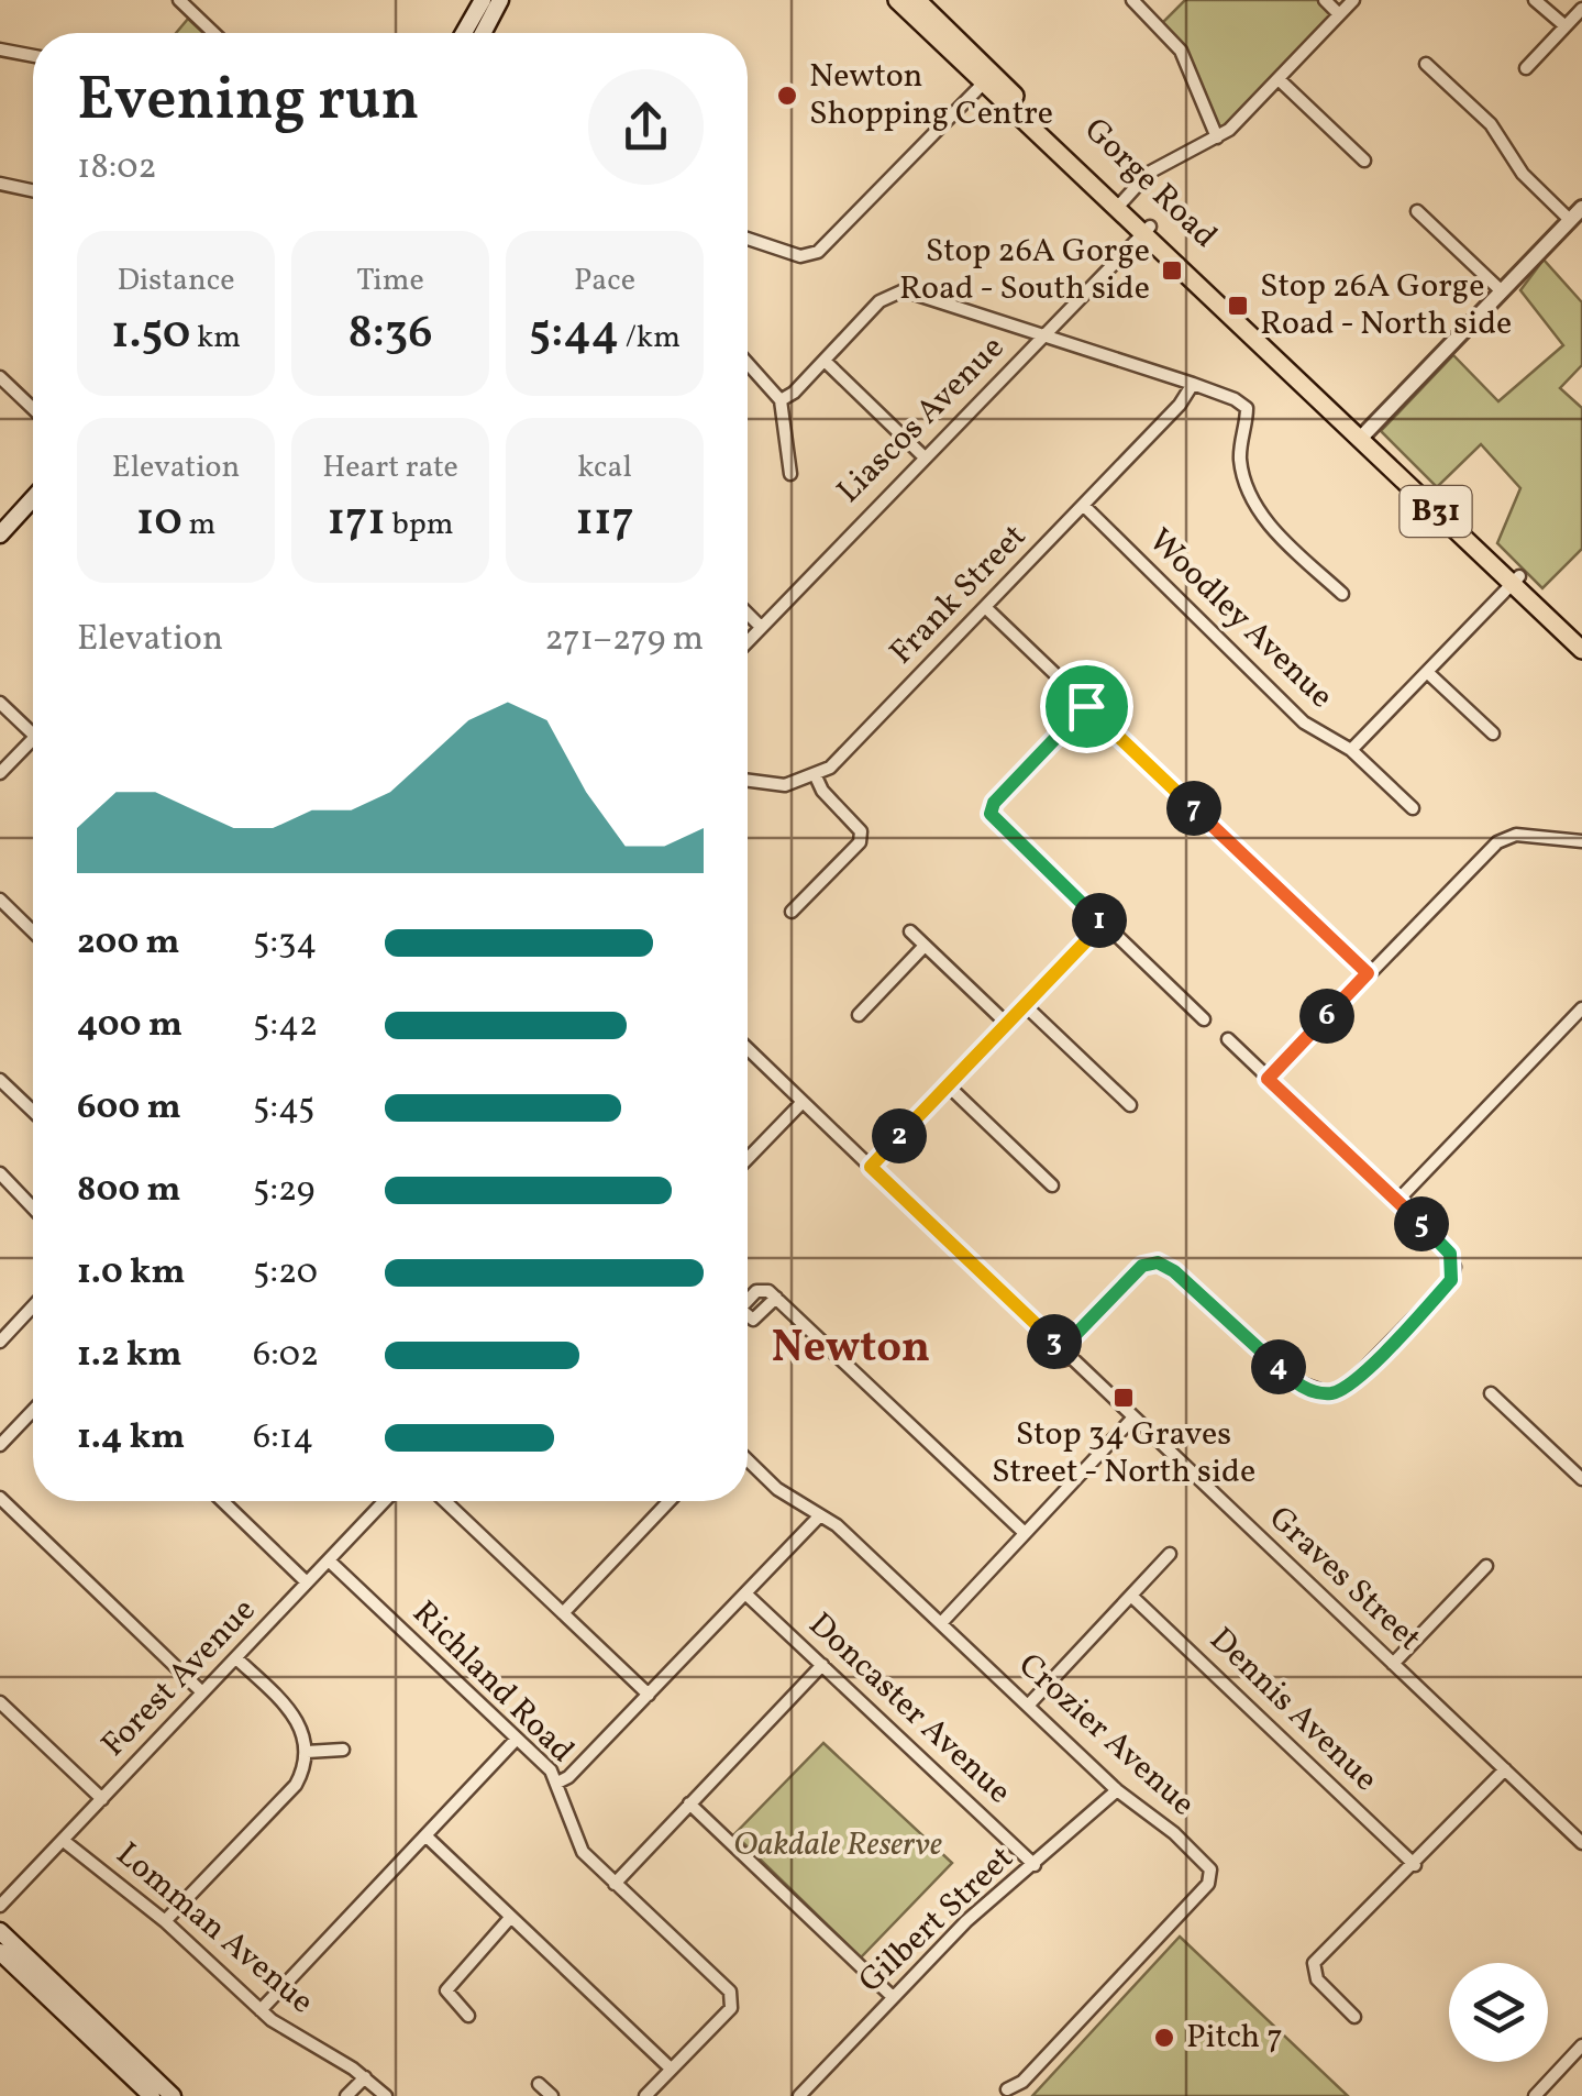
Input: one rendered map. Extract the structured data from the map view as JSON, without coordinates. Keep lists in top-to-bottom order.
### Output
{
  "streets": {
    "main road": ["Gorge Road", "B31"],
    "street": [
      "Liascos Avenue",
      "Frank Street",
      "Woodley Avenue",
      "Graves Street",
      "Forest Avenue",
      "Richland Road",
      "Doncaster Avenue",
      "Dennis Avenue",
      "Crozier Avenue",
      "Gilbert Street",
      "Lomman Avenue"
    ]
  },
  "crossings": [
    ["Gorge Road", "Liascos Avenue"],
    ["Frank Street", "Woodley Avenue"],
    ["Forest Avenue", "Richland Road"],
    ["Forest Avenue", "Lomman Avenue"],
    ["Doncaster Avenue", "Gilbert Street"],
    ["Crozier Avenue", "Gilbert Street"]
  ],
  "districts": ["Newton"],
  "parks": ["Oakdale Reserve"],
  "places": {
    "other": ["Newton Shopping Centre", "Pitch 7"],
    "transit": ["Stop 26A Gorge Road - South side", "Stop 26A Gorge Road - North side", "Stop 34 Graves Street - North side"]
  },
  "page": {
    "heading": ["Evening run", "18:02"],
    "stats": [
      ["Distance", "1.50 km"],
      ["Time", "8:36"],
      ["Pace", "5:44 /km"],
      ["Elevation", "10 m"],
      ["Heart rate", "171 bpm"],
      ["kcal", "117"]
    ],
    "chart": ["Elevation", "271–279 m"],
    "pins": [
      "7",
      "1",
      "6",
      "2",
      "5",
      "3",
      "4"
    ],
    "list": [
      {
        "name": "200 m",
        "note": "5:34"
      },
      {
        "name": "400 m",
        "note": "5:42"
      },
      {
        "name": "600 m",
        "note": "5:45"
      },
      {
        "name": "800 m",
        "note": "5:29"
      },
      {
        "name": "1.0 km",
        "note": "5:20"
      },
      {
        "name": "1.2 km",
        "note": "6:02"
      },
      {
        "name": "1.4 km",
        "note": "6:14"
      }
    ]
  }
}
